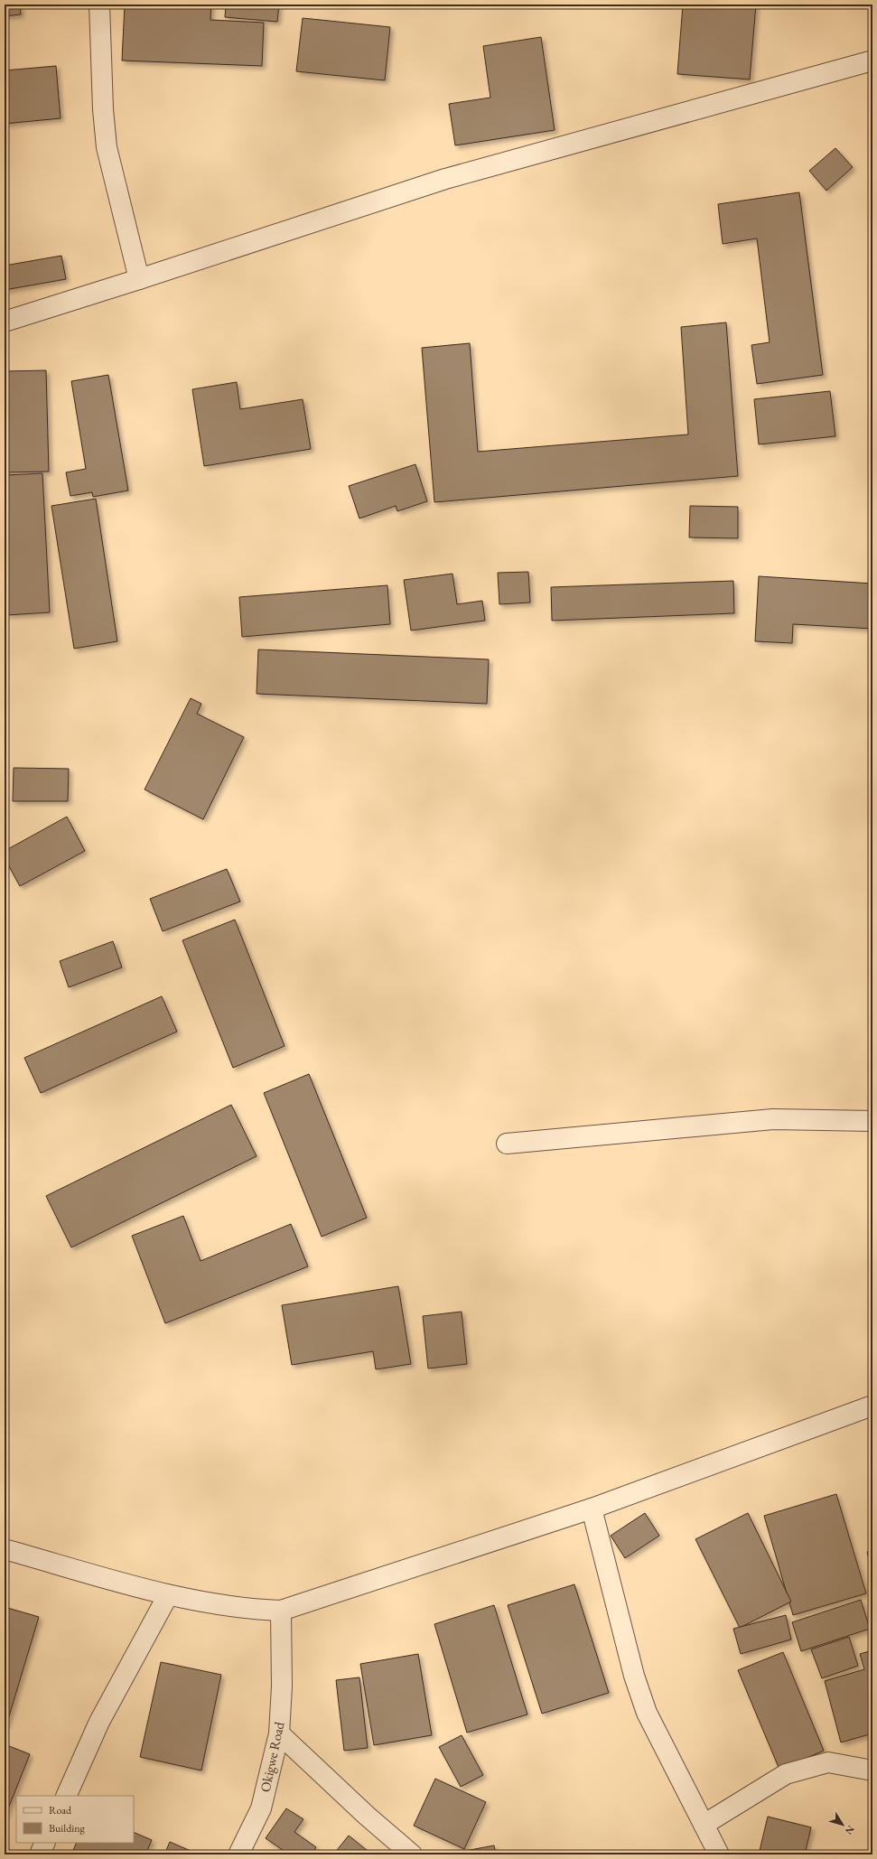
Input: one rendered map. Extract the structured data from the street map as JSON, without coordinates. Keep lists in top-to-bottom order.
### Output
{
  "streets": {
    "street": ["Okigwe Road"]
  },
  "legend": ["Road", "Building"],
  "north": "bottom right"
}
